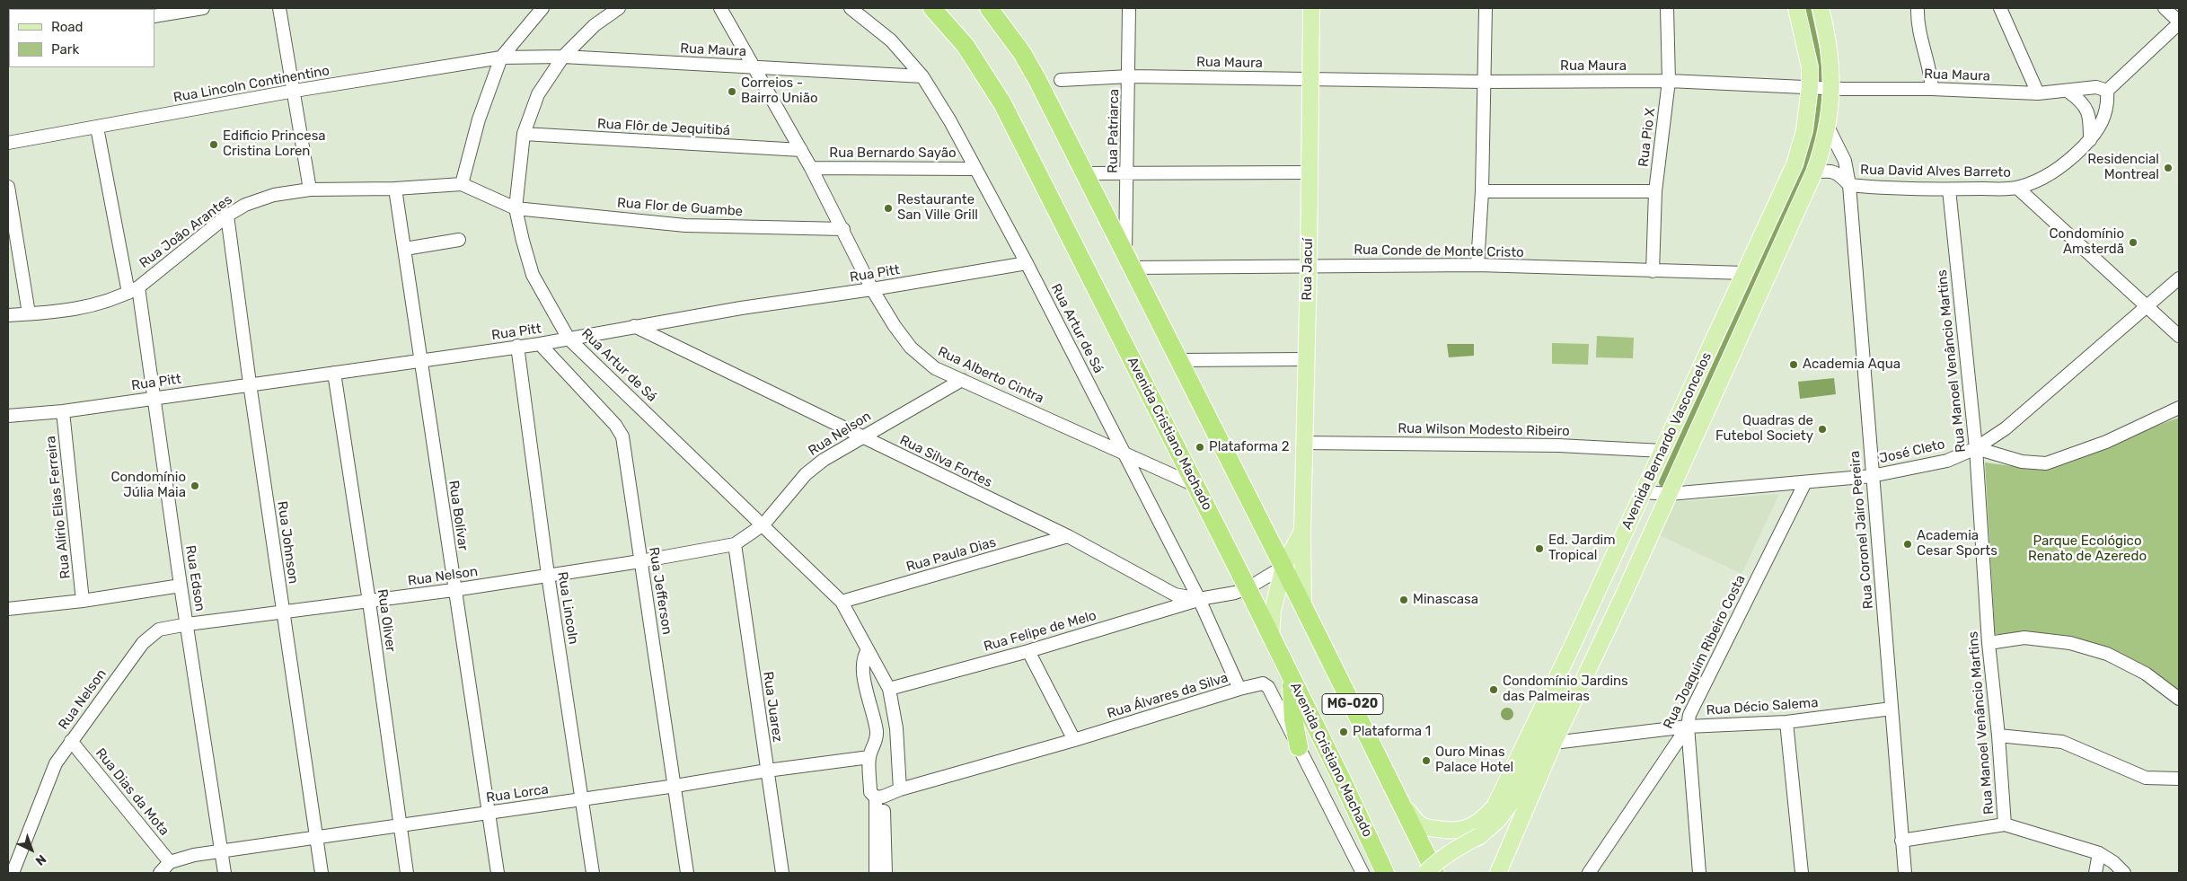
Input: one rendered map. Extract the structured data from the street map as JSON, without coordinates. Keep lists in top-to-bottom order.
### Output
{
  "streets": {
    "highway": ["Avenida Cristiano Machado", "MG-020"],
    "main road": ["Rua Jacuí", "Avenida Bernardo Vasconcelos"],
    "street": [
      "Rua Maura",
      "Rua Lincoln Continentino",
      "Rua Flôr de Jequitibá",
      "Rua Patriarca",
      "Rua Pio X",
      "Rua Bernardo Sayão",
      "Rua David Alves Barreto",
      "Rua Flor de Guambe",
      "Rua João Arantes",
      "Rua Conde de Monte Cristo",
      "Rua Pitt",
      "Rua Artur de Sá",
      "Rua Manoel Venâncio Martins",
      "Rua Alberto Cintra",
      "Rua Wilson Modesto Ribeiro",
      "Rua Nelson",
      "José Cleto",
      "Rua Silva Fortes",
      "Rua Alírio Elias Ferreira",
      "Rua Bolívar",
      "Rua Coronel Jairo Pereira",
      "Rua Johnson",
      "Rua Paula Dias",
      "Rua Edson",
      "Rua Jefferson",
      "Rua Lincoln",
      "Rua Oliver",
      "Rua Felipe de Melo",
      "Rua Joaquim Ribeiro Costa",
      "Rua Álvares da Silva",
      "Rua Juarez",
      "Rua Décio Salema",
      "Rua Dias da Mota",
      "Rua Lorca"
    ]
  },
  "crossings": [
    ["Rua Maura", "Rua Lincoln Continentino"],
    ["Rua Maura", "Rua Patriarca"],
    ["Rua Maura", "Rua Pio X"],
    ["Rua Maura", "Rua David Alves Barreto"],
    ["Rua Maura", "Rua Jacuí"],
    ["Rua Maura", "Rua Artur de Sá"],
    ["Rua Maura", "Rua Alberto Cintra"],
    ["Rua Maura", "Avenida Bernardo Vasconcelos"],
    ["Rua Lincoln Continentino", "Rua Edson"],
    ["Rua Flôr de Jequitibá", "Rua Artur de Sá"],
    ["Rua Flôr de Jequitibá", "Rua Alberto Cintra"],
    ["Rua Patriarca", "Rua Conde de Monte Cristo"],
    ["Rua Pio X", "Rua Conde de Monte Cristo"],
    ["Rua Bernardo Sayão", "Rua Artur de Sá"],
    ["Rua Bernardo Sayão", "Rua Alberto Cintra"],
    ["Rua David Alves Barreto", "Rua Manoel Venâncio Martins"],
    ["Rua David Alves Barreto", "Rua Coronel Jairo Pereira"],
    ["Rua Flor de Guambe", "Rua João Arantes"],
    ["Rua Flor de Guambe", "Rua Artur de Sá"],
    ["Rua Flor de Guambe", "Rua Alberto Cintra"],
    ["Rua João Arantes", "Rua Artur de Sá"],
    ["Rua João Arantes", "Rua Bolívar"],
    ["Rua João Arantes", "Rua Johnson"],
    ["Rua João Arantes", "Rua Edson"],
    ["Rua Conde de Monte Cristo", "Rua Jacuí"],
    ["Rua Conde de Monte Cristo", "Avenida Bernardo Vasconcelos"],
    ["Rua Jacuí", "Rua Wilson Modesto Ribeiro"],
    ["Rua Jacuí", "Avenida Cristiano Machado"],
    ["Rua Jacuí", "MG-020"],
    ["Rua Pitt", "Rua Artur de Sá"],
    ["Rua Pitt", "Rua Alberto Cintra"],
    ["Rua Pitt", "Rua Silva Fortes"],
    ["Rua Pitt", "Rua Alírio Elias Ferreira"],
    ["Rua Pitt", "Rua Bolívar"],
    ["Rua Pitt", "Rua Johnson"],
    ["Rua Pitt", "Rua Edson"],
    ["Rua Pitt", "Rua Jefferson"],
    ["Rua Pitt", "Rua Lincoln"],
    ["Rua Pitt", "Rua Oliver"],
    ["Rua Artur de Sá", "Rua Alberto Cintra"],
    ["Rua Artur de Sá", "Rua Nelson"],
    ["Rua Artur de Sá", "Rua Silva Fortes"],
    ["Rua Artur de Sá", "Rua Paula Dias"],
    ["Rua Artur de Sá", "Rua Felipe de Melo"],
    ["Rua Artur de Sá", "Rua Álvares da Silva"],
    ["Rua Manoel Venâncio Martins", "José Cleto"],
    ["Rua Alberto Cintra", "Rua Nelson"],
    ["Rua Alberto Cintra", "Avenida Cristiano Machado"],
    ["Rua Wilson Modesto Ribeiro", "Avenida Bernardo Vasconcelos"],
    ["Rua Nelson", "Rua Silva Fortes"],
    ["Rua Nelson", "Rua Bolívar"],
    ["Rua Nelson", "Rua Johnson"],
    ["Rua Nelson", "Rua Edson"],
    ["Rua Nelson", "Rua Jefferson"],
    ["Rua Nelson", "Rua Lincoln"],
    ["Rua Nelson", "Rua Oliver"],
    ["Rua Nelson", "Rua Juarez"],
    ["Rua Nelson", "Rua Dias da Mota"],
    ["Avenida Cristiano Machado", "Rua Silva Fortes"],
    ["Avenida Bernardo Vasconcelos", "José Cleto"],
    ["Avenida Bernardo Vasconcelos", "Rua Coronel Jairo Pereira"],
    ["Avenida Bernardo Vasconcelos", "MG-020"],
    ["Avenida Bernardo Vasconcelos", "Rua Décio Salema"],
    ["José Cleto", "Rua Coronel Jairo Pereira"],
    ["José Cleto", "Rua Joaquim Ribeiro Costa"],
    ["Rua Silva Fortes", "Rua Paula Dias"],
    ["Rua Silva Fortes", "Rua Felipe de Melo"],
    ["Rua Bolívar", "Rua Lorca"],
    ["Rua Coronel Jairo Pereira", "Rua Décio Salema"],
    ["Rua Johnson", "Rua Lorca"],
    ["Rua Edson", "Rua Lorca"],
    ["Rua Jefferson", "Rua Lorca"],
    ["Rua Lincoln", "Rua Lorca"],
    ["Rua Oliver", "Rua Lorca"],
    ["Rua Joaquim Ribeiro Costa", "Rua Décio Salema"],
    ["Rua Juarez", "Rua Lorca"],
    ["Rua Dias da Mota", "Rua Lorca"]
  ],
  "parks": ["Parque Ecológico Renato de Azeredo"],
  "places": [
    "Correios - Bairro União",
    "Edificio Princesa Cristina Loren",
    "Residencial Montreal",
    "Restaurante San Ville Grill",
    "Condomínio Amsterdã",
    "Academia Aqua",
    "Quadras de Futebol Society",
    "Plataforma 2",
    "Condomínio Júlia Maia",
    "Academia Cesar Sports",
    "Ed. Jardim Tropical",
    "Minascasa",
    "Condomínio Jardins das Palmeiras",
    "Plataforma 1",
    "Ouro Minas Palace Hotel"
  ],
  "legend": ["Road", "Park"],
  "north": "bottom right"
}
